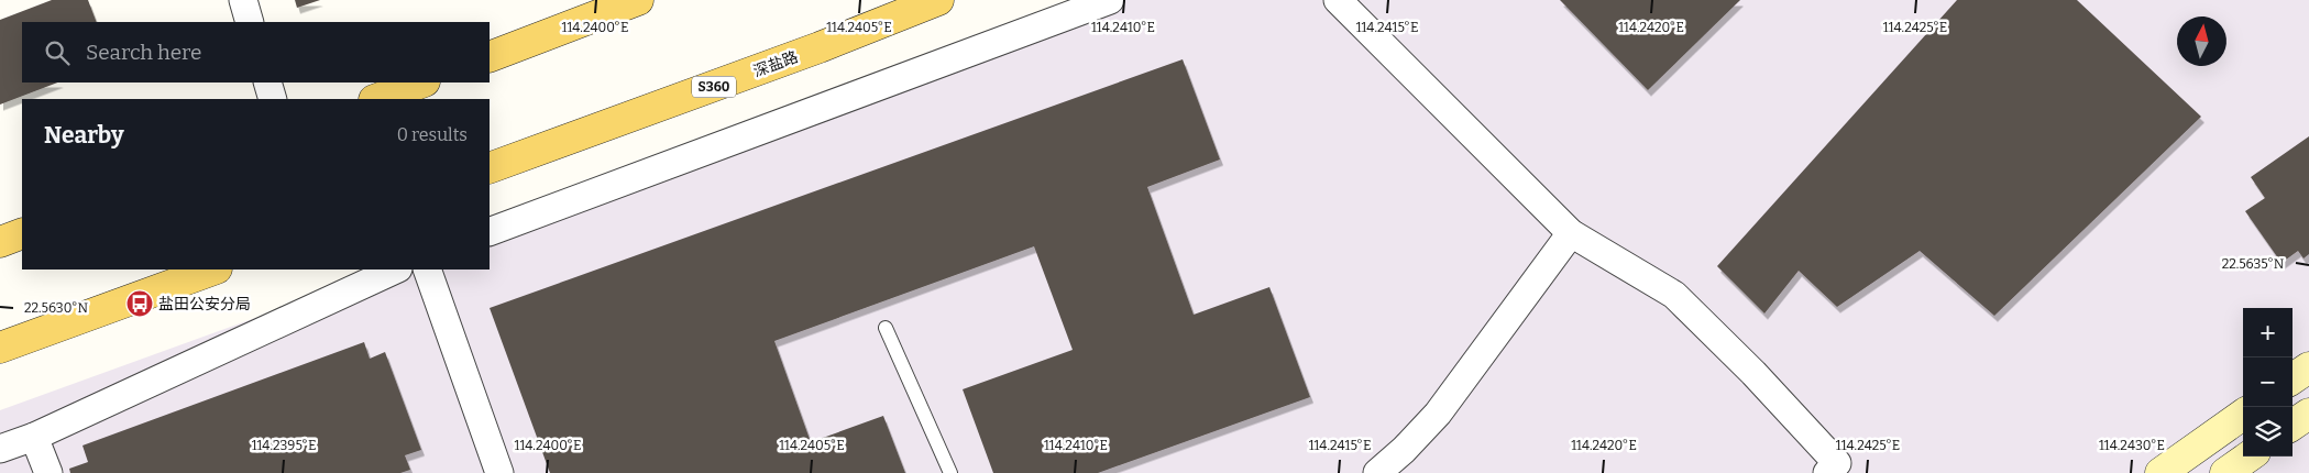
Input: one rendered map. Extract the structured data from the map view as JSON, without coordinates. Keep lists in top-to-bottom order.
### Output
{
  "streets": {
    "main road": ["深盐路", "S360"]
  },
  "places": {
    "bus stop": ["盐田公安分局"]
  },
  "north": "top",
  "page": {
    "search": "Search here",
    "heading": ["Nearby", "0 results"],
    "map_buttons": ["+", "−"]
  },
  "coordinates": [
    "114.2400°E",
    "114.2405°E",
    "114.2410°E",
    "114.2415°E",
    "114.2420°E",
    "114.2425°E",
    "22.5635°N",
    "22.5630°N",
    "114.2395°E",
    "114.2430°E"
  ]
}
